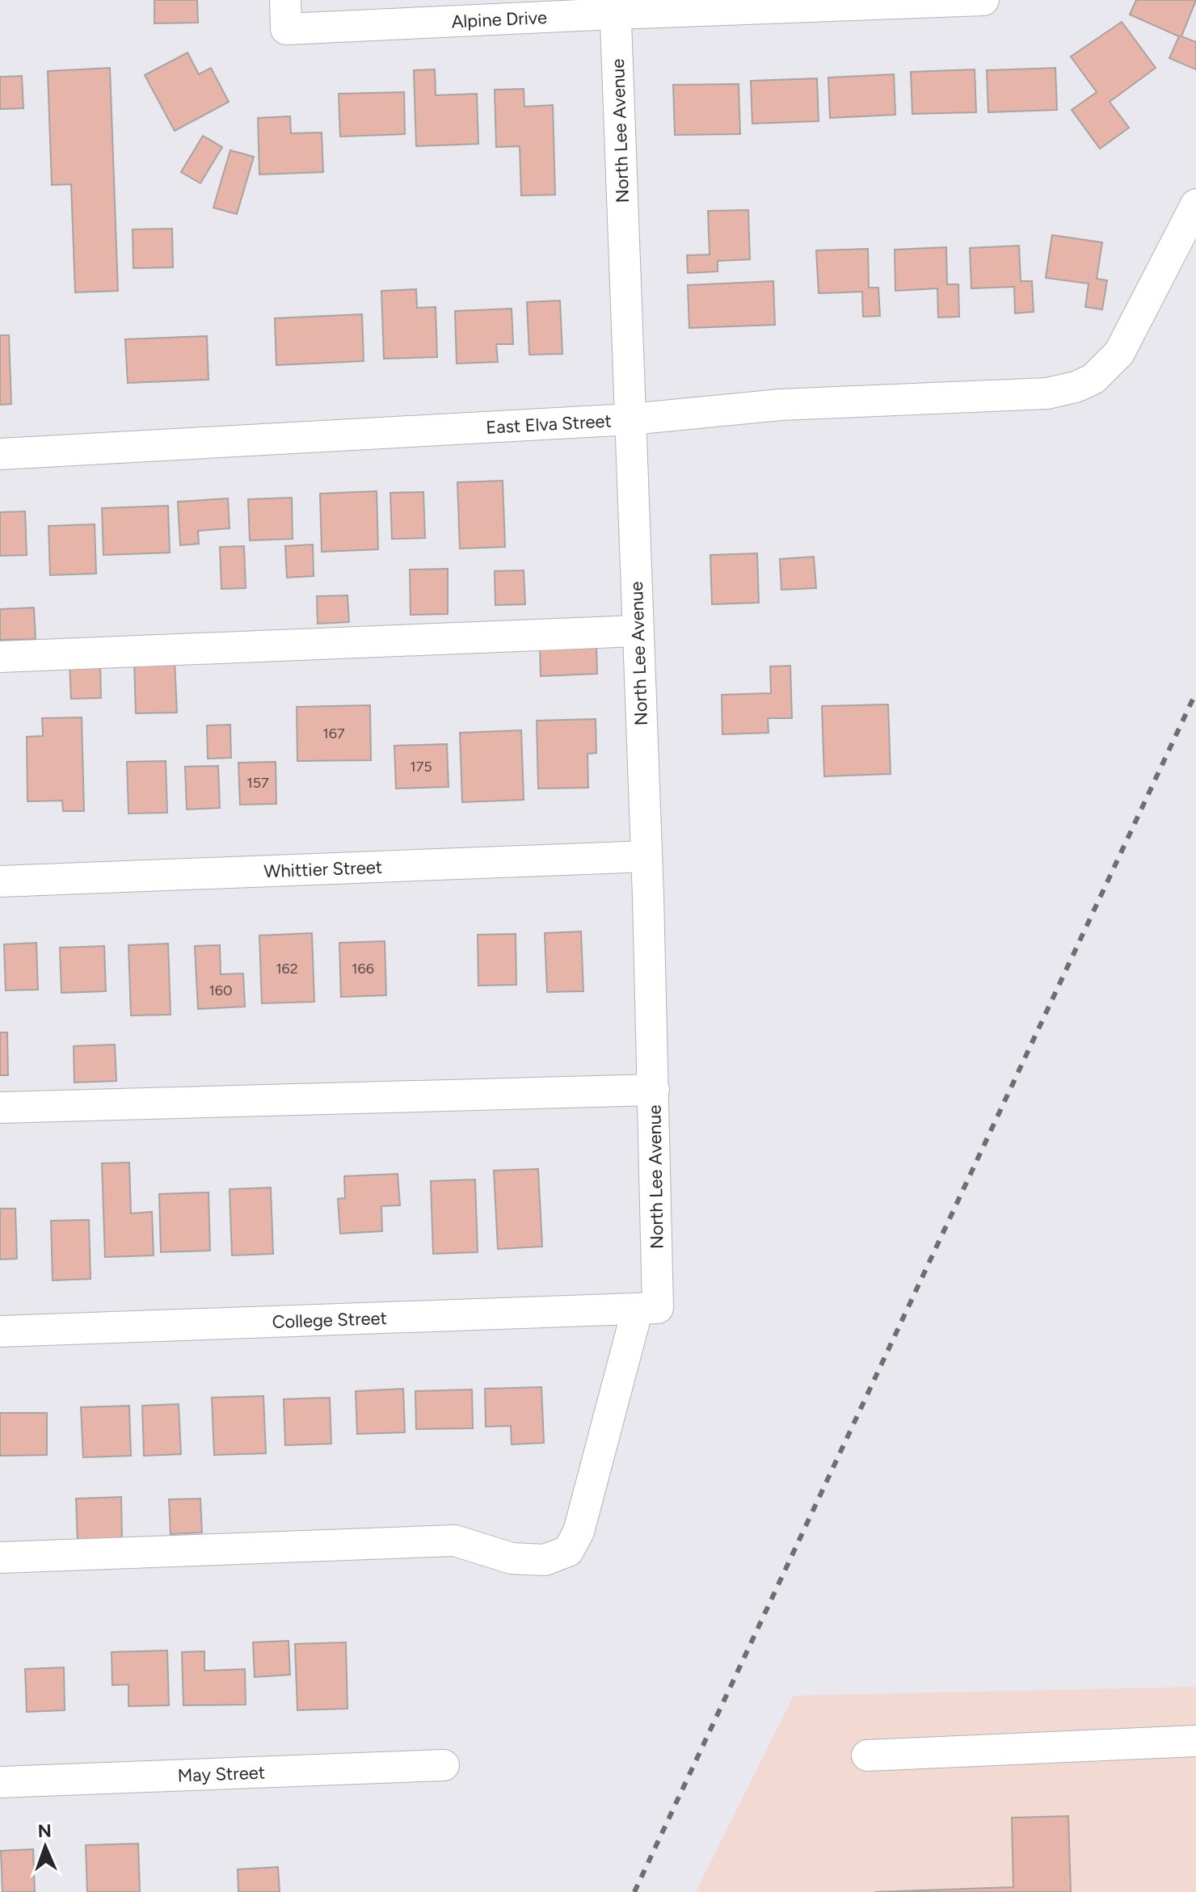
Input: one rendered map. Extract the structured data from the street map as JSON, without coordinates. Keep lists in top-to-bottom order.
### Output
{
  "streets": {
    "street": [
      "Alpine Drive",
      "North Lee Avenue",
      "East Elva Street",
      "Whittier Street",
      "College Street",
      "May Street"
    ]
  },
  "crossings": [
    ["Alpine Drive", "North Lee Avenue"],
    ["North Lee Avenue", "East Elva Street"],
    ["North Lee Avenue", "Whittier Street"],
    ["North Lee Avenue", "College Street"]
  ],
  "house_numbers": [
    "167",
    "175",
    "157",
    "162",
    "166",
    "160"
  ],
  "north": "top"
}
